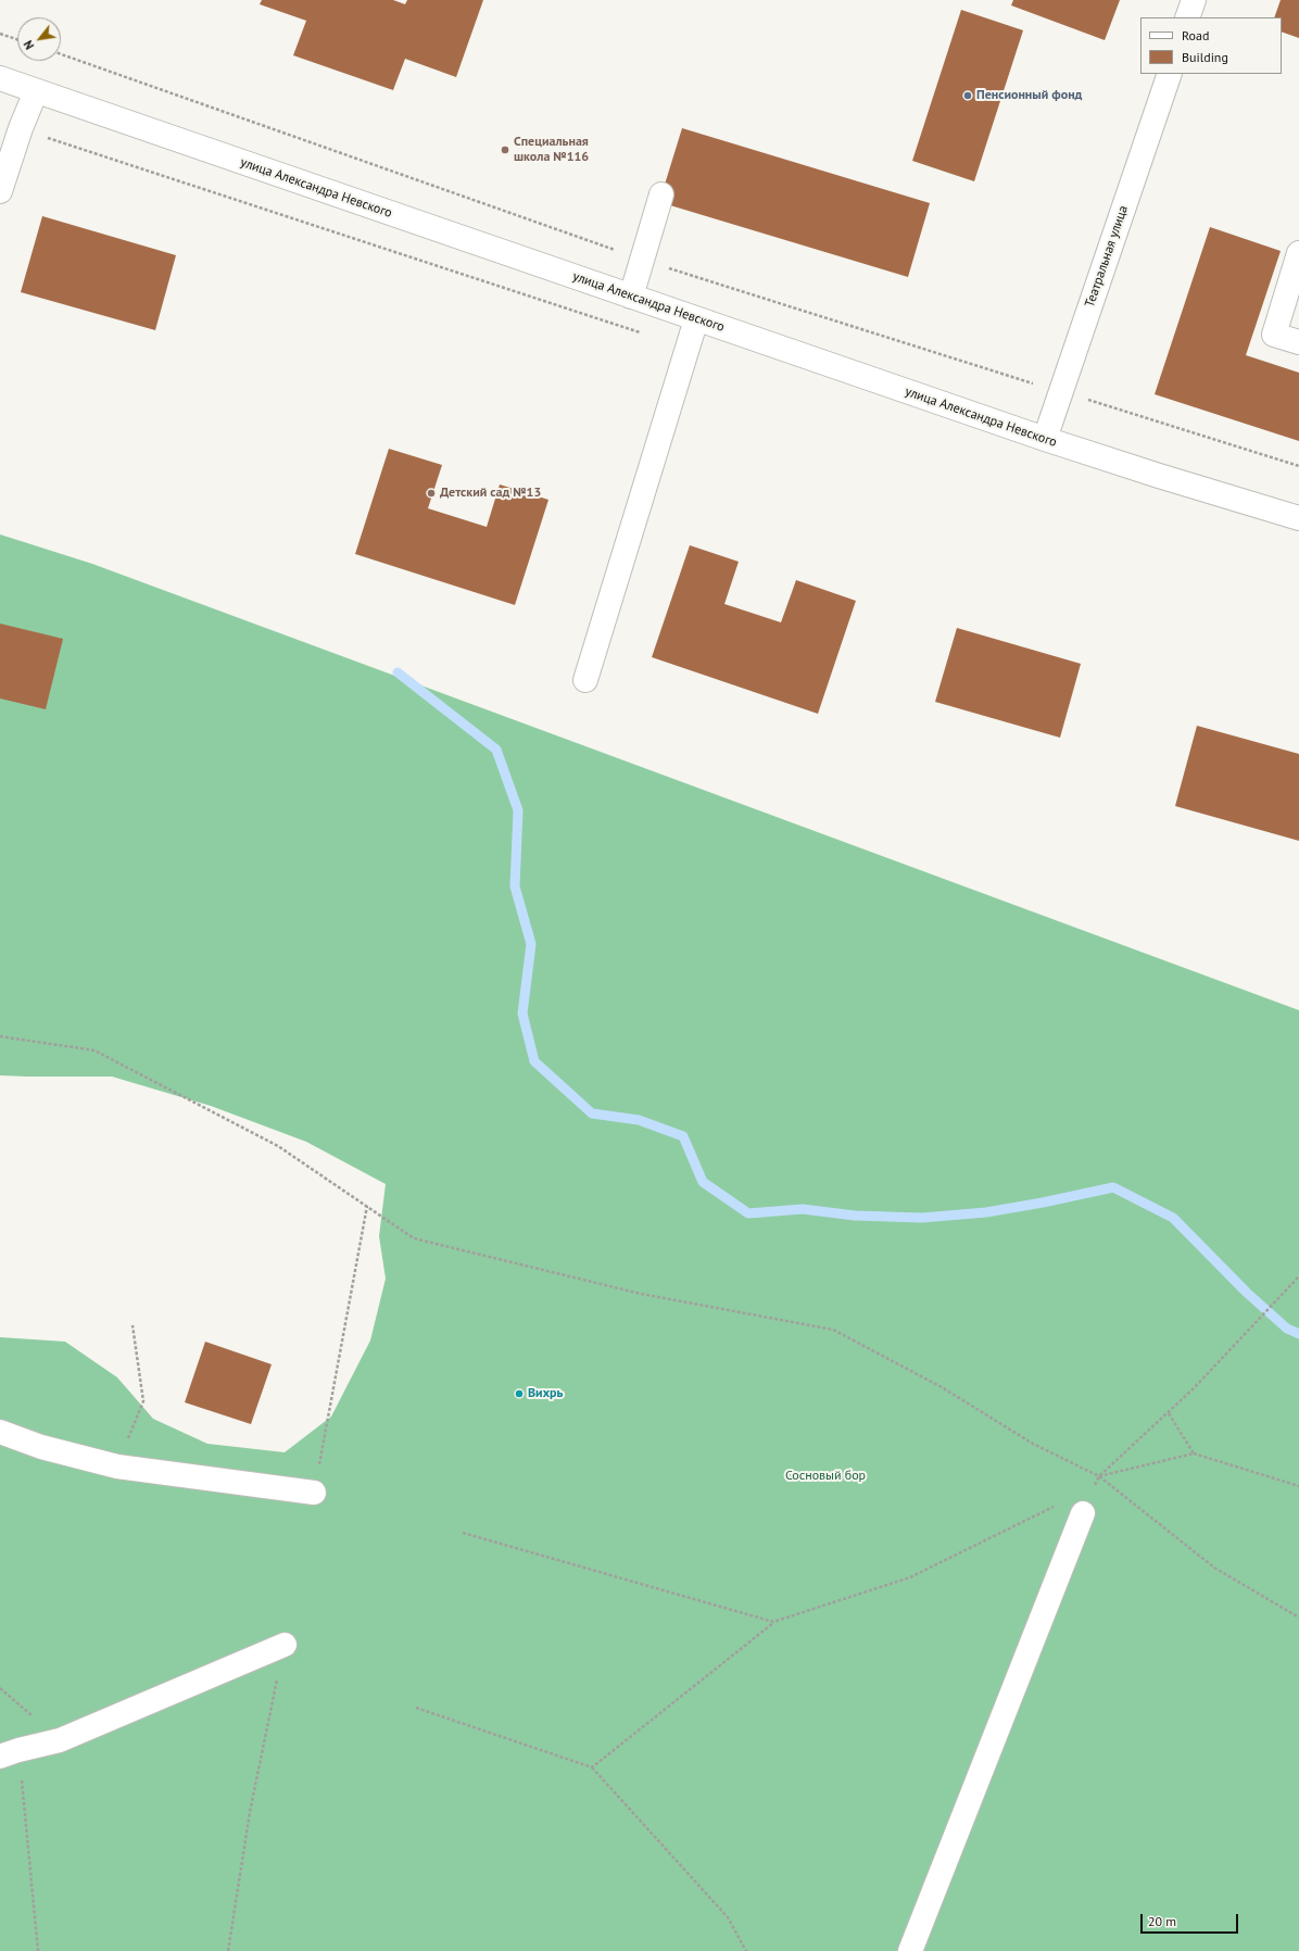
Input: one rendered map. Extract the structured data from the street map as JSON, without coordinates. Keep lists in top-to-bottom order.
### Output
{
  "streets": {
    "street": ["улица Александра Невского", "Театральная улица"]
  },
  "crossings": [
    ["улица Александра Невского", "Театральная улица"]
  ],
  "parks": ["Сосновый бор"],
  "places": [
    "Пенсионный фонд",
    "Специальная школа №116",
    "Детский сад №13",
    "Вихрь"
  ],
  "legend": ["Road", "Building"],
  "scale_bar": "20 m",
  "north": "bottom left"
}
